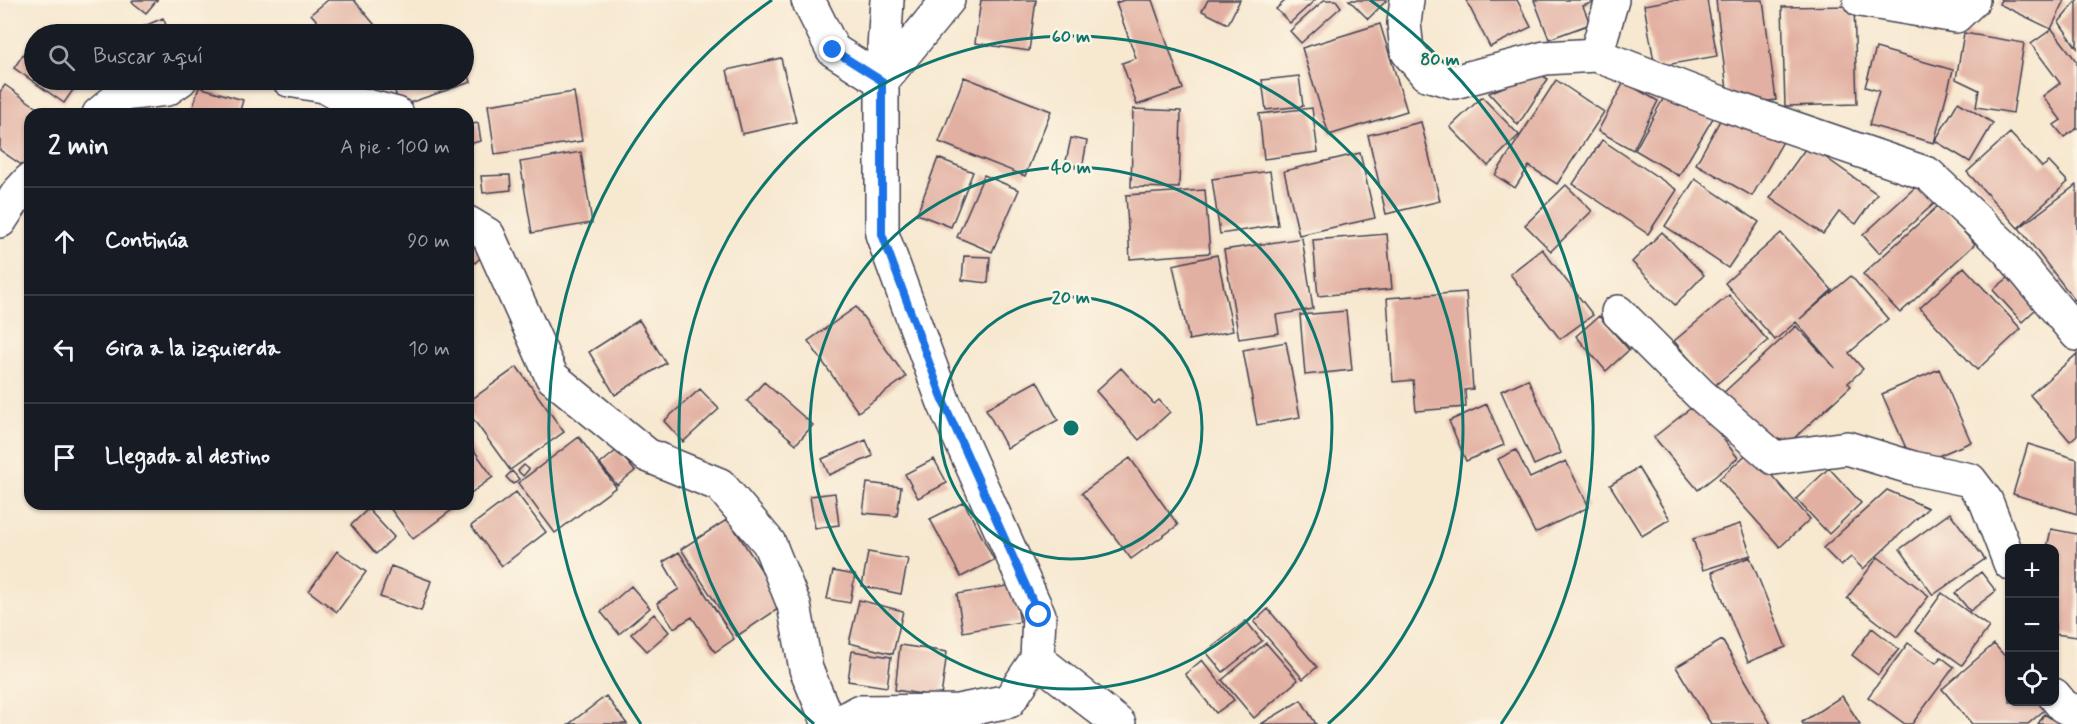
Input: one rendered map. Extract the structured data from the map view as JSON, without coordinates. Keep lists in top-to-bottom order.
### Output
{
  "page": {
    "search": "Buscar aquí",
    "heading": ["2 min", "A pie · 100 m"],
    "list": [
      ["Continúa", "90 m"],
      ["Gira a la izquierda", "10 m"],
      "Llegada al destino"
    ],
    "map_buttons": ["+", "−"]
  },
  "rings": [
    "60 m",
    "80 m",
    "40 m",
    "20 m"
  ]
}
